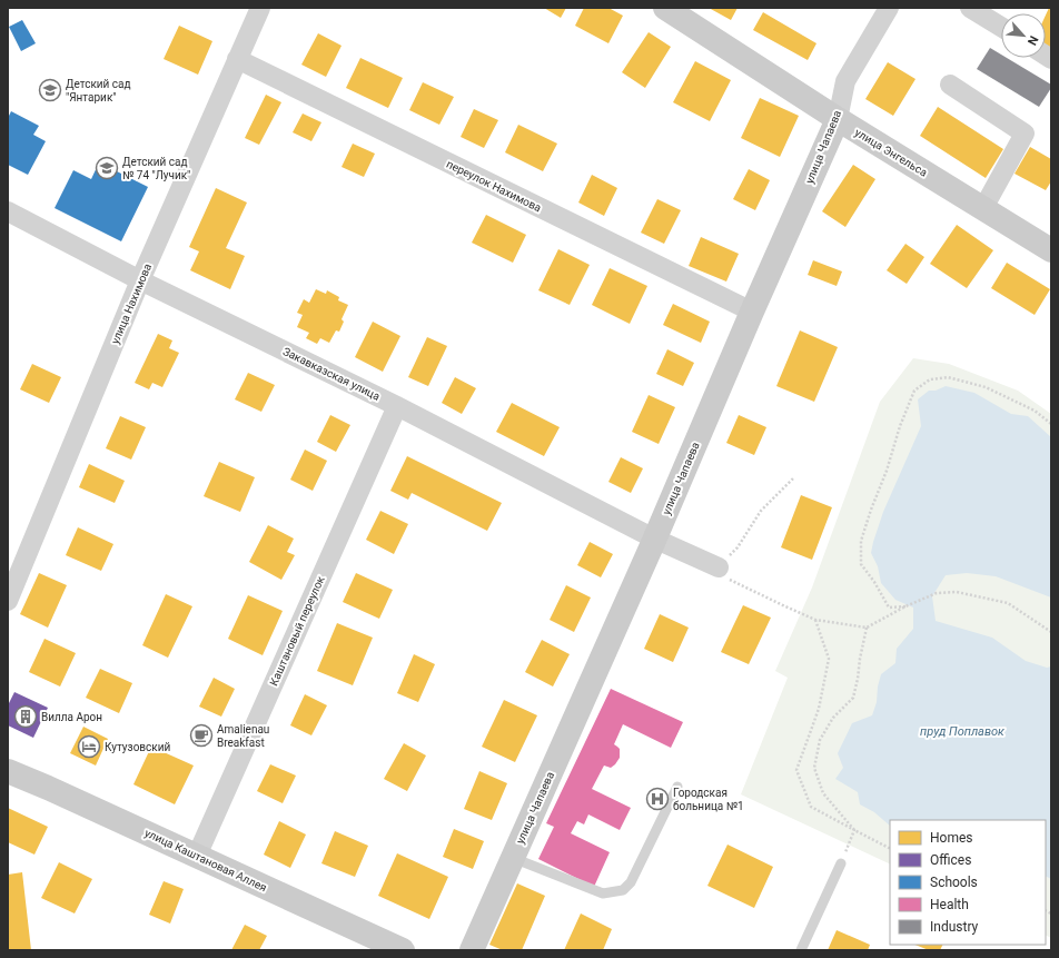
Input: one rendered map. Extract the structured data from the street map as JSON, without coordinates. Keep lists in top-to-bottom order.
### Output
{
  "streets": {
    "street": [
      "улица Чапаева",
      "улица Энгельса",
      "переулок Нахимова",
      "улица Нахимова",
      "Закавказская улица",
      "Каштановый переулок",
      "улица Каштановая Аллея"
    ]
  },
  "crossings": [
    ["улица Чапаева", "улица Энгельса"],
    ["улица Чапаева", "переулок Нахимова"],
    ["улица Чапаева", "Закавказская улица"],
    ["переулок Нахимова", "улица Нахимова"],
    ["улица Нахимова", "Закавказская улица"],
    ["Закавказская улица", "Каштановый переулок"],
    ["Каштановый переулок", "улица Каштановая Аллея"]
  ],
  "water": ["пруд Поплавок"],
  "places": {
    "school or university": ["Детский сад \"Янтарик\"", "Детский сад № 74 \"Лучик\""],
    "building": ["Вилла Арон"],
    "cafe": ["Amalienau Breakfast"],
    "hotel": ["Кутузовский"],
    "hospital": ["Городская больница №1"]
  },
  "legend": [
    "Homes",
    "Offices",
    "Schools",
    "Health",
    "Industry"
  ],
  "north": "bottom right"
}
